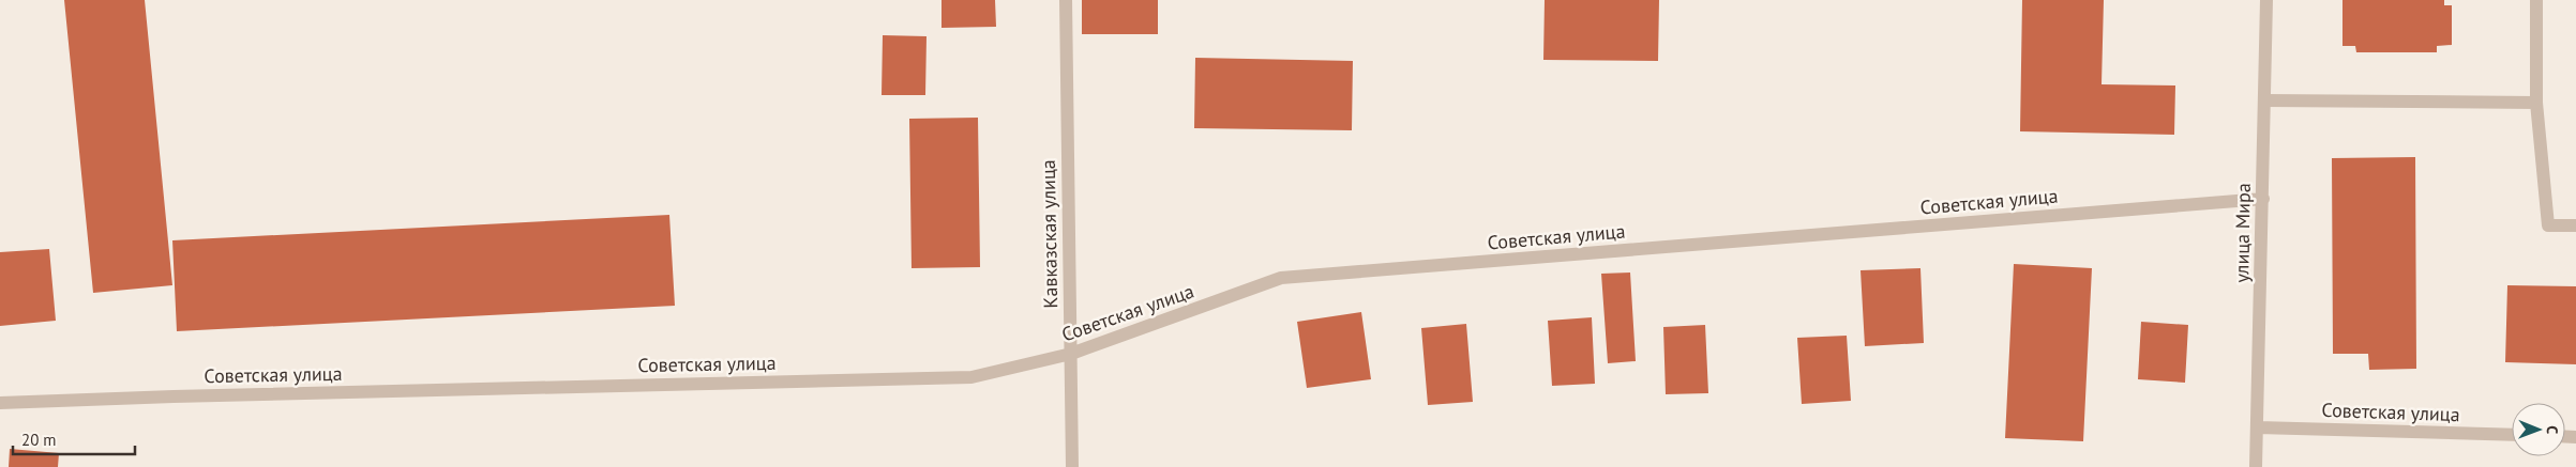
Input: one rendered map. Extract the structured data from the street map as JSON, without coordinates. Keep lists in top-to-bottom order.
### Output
{
  "streets": {
    "street": ["Советская улица", "улица Мира", "Кавказская улица"]
  },
  "crossings": [
    ["Советская улица", "улица Мира"],
    ["Советская улица", "Кавказская улица"]
  ],
  "scale_bar": "20 m",
  "north": "right"
}
